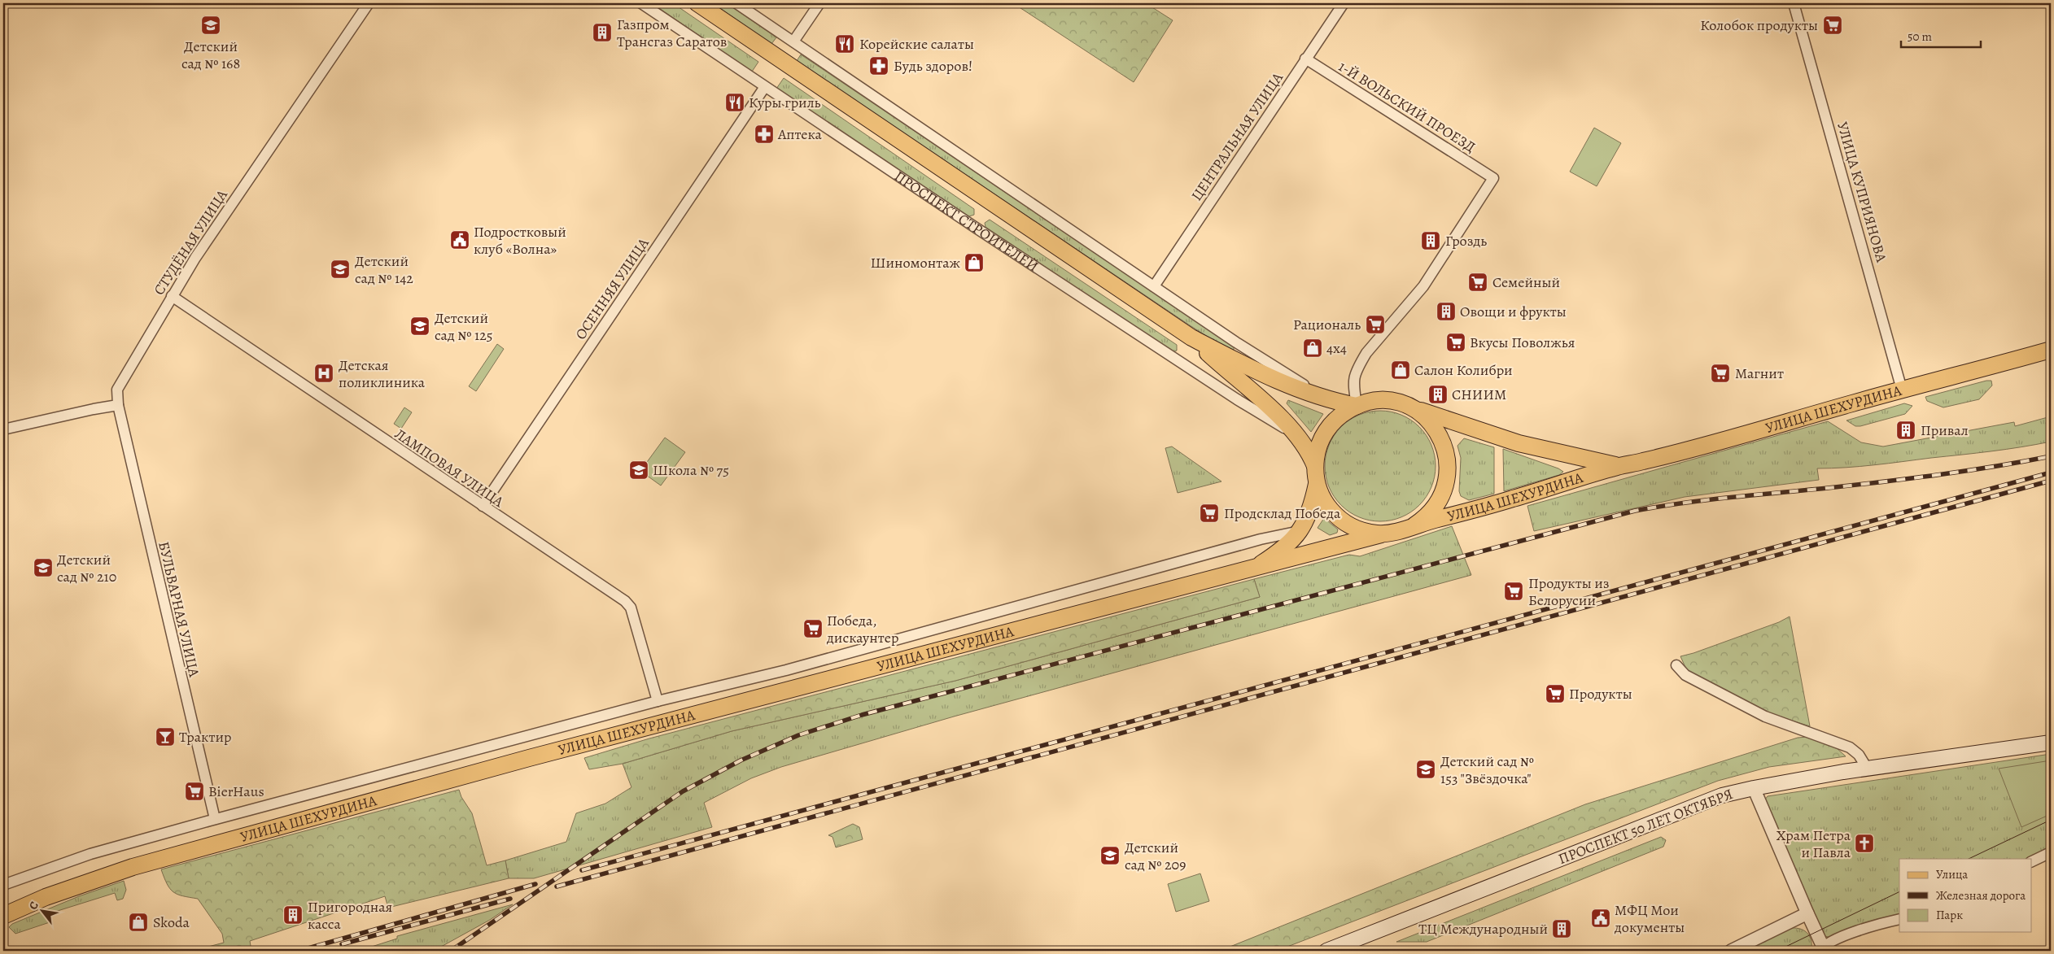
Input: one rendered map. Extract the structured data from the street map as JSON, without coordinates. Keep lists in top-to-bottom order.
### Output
{
  "streets": {
    "main road": ["ПРОСПЕКТ СТРОИТЕЛЕЙ", "УЛИЦА ШЕХУРДИНА", "ПРОСПЕКТ 50 ЛЕТ ОКТЯБРЯ"],
    "street": [
      "1-Й ВОЛЬСКИЙ ПРОЕЗД",
      "ЦЕНТРАЛЬНАЯ УЛИЦА",
      "УЛИЦА КУПРИЯНОВА",
      "СТУДЁНАЯ УЛИЦА",
      "ОСЕННЯЯ УЛИЦА",
      "ЛАМПОВАЯ УЛИЦА",
      "БУЛЬВАРНАЯ УЛИЦА"
    ]
  },
  "crossings": [
    ["1-Й ВОЛЬСКИЙ ПРОЕЗД", "ЦЕНТРАЛЬНАЯ УЛИЦА"],
    ["1-Й ВОЛЬСКИЙ ПРОЕЗД", "ПРОСПЕКТ СТРОИТЕЛЕЙ"],
    ["1-Й ВОЛЬСКИЙ ПРОЕЗД", "УЛИЦА ШЕХУРДИНА"],
    ["ЦЕНТРАЛЬНАЯ УЛИЦА", "ПРОСПЕКТ СТРОИТЕЛЕЙ"],
    ["УЛИЦА КУПРИЯНОВА", "УЛИЦА ШЕХУРДИНА"],
    ["ПРОСПЕКТ СТРОИТЕЛЕЙ", "ОСЕННЯЯ УЛИЦА"],
    ["ПРОСПЕКТ СТРОИТЕЛЕЙ", "УЛИЦА ШЕХУРДИНА"],
    ["СТУДЁНАЯ УЛИЦА", "ЛАМПОВАЯ УЛИЦА"],
    ["СТУДЁНАЯ УЛИЦА", "БУЛЬВАРНАЯ УЛИЦА"],
    ["ОСЕННЯЯ УЛИЦА", "ЛАМПОВАЯ УЛИЦА"]
  ],
  "places": {
    "school or university": [
      "Детский сад № 168",
      "Детский сад № 142",
      "Детский сад № 125",
      "Школа № 75",
      "Детский сад № 210",
      "Детский сад № 153 \"Звёздочка\"",
      "Детский сад № 209"
    ],
    "supermarket": [
      "Колобок продукты",
      "Семейный",
      "Рациональ",
      "Вкусы Поволжья",
      "Магнит",
      "Продсклад Победа",
      "Продукты из Белорусии",
      "Победа, дискаунтер",
      "Продукты",
      "BierHaus"
    ],
    "building": [
      "Газпром Трансгаз Саратов",
      "Гроздь",
      "Овощи и фрукты",
      "СНИИМ",
      "Привал",
      "Пригородная касса",
      "ТЦ Международный"
    ],
    "restaurant": ["Корейские салаты", "Куры гриль"],
    "pharmacy": ["Будь здоров!", "Аптека"],
    "public building": ["Подростковый клуб «Волна»", "МФЦ Мои документы"],
    "shop": [
      "Шиномонтаж",
      "4x4",
      "Салон Колибри",
      "Skoda"
    ],
    "hospital": ["Детская поликлиника"],
    "bar": ["Трактир"],
    "church": ["Храм Петра и Павла"]
  },
  "legend": ["Улица", "Железная дорога", "Парк"],
  "scale_bar": "50 m",
  "north": "top left"
}
